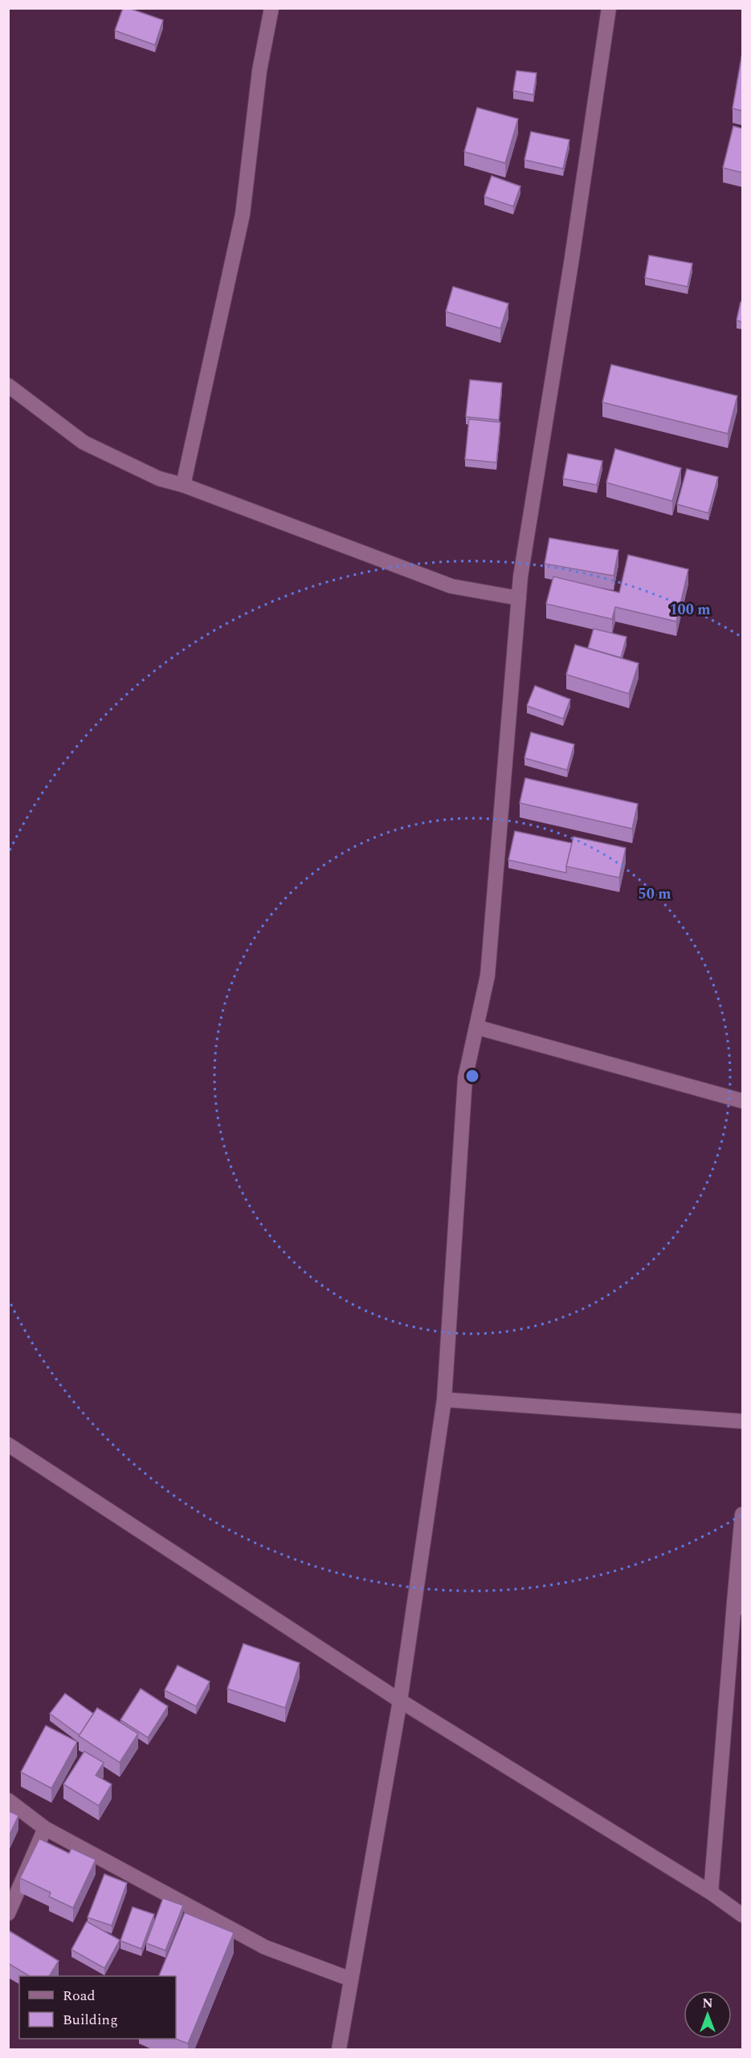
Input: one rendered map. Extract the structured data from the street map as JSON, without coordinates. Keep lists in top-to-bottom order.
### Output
{
  "legend": ["Road", "Building"],
  "north": "top",
  "rings": ["100 m", "50 m"]
}
